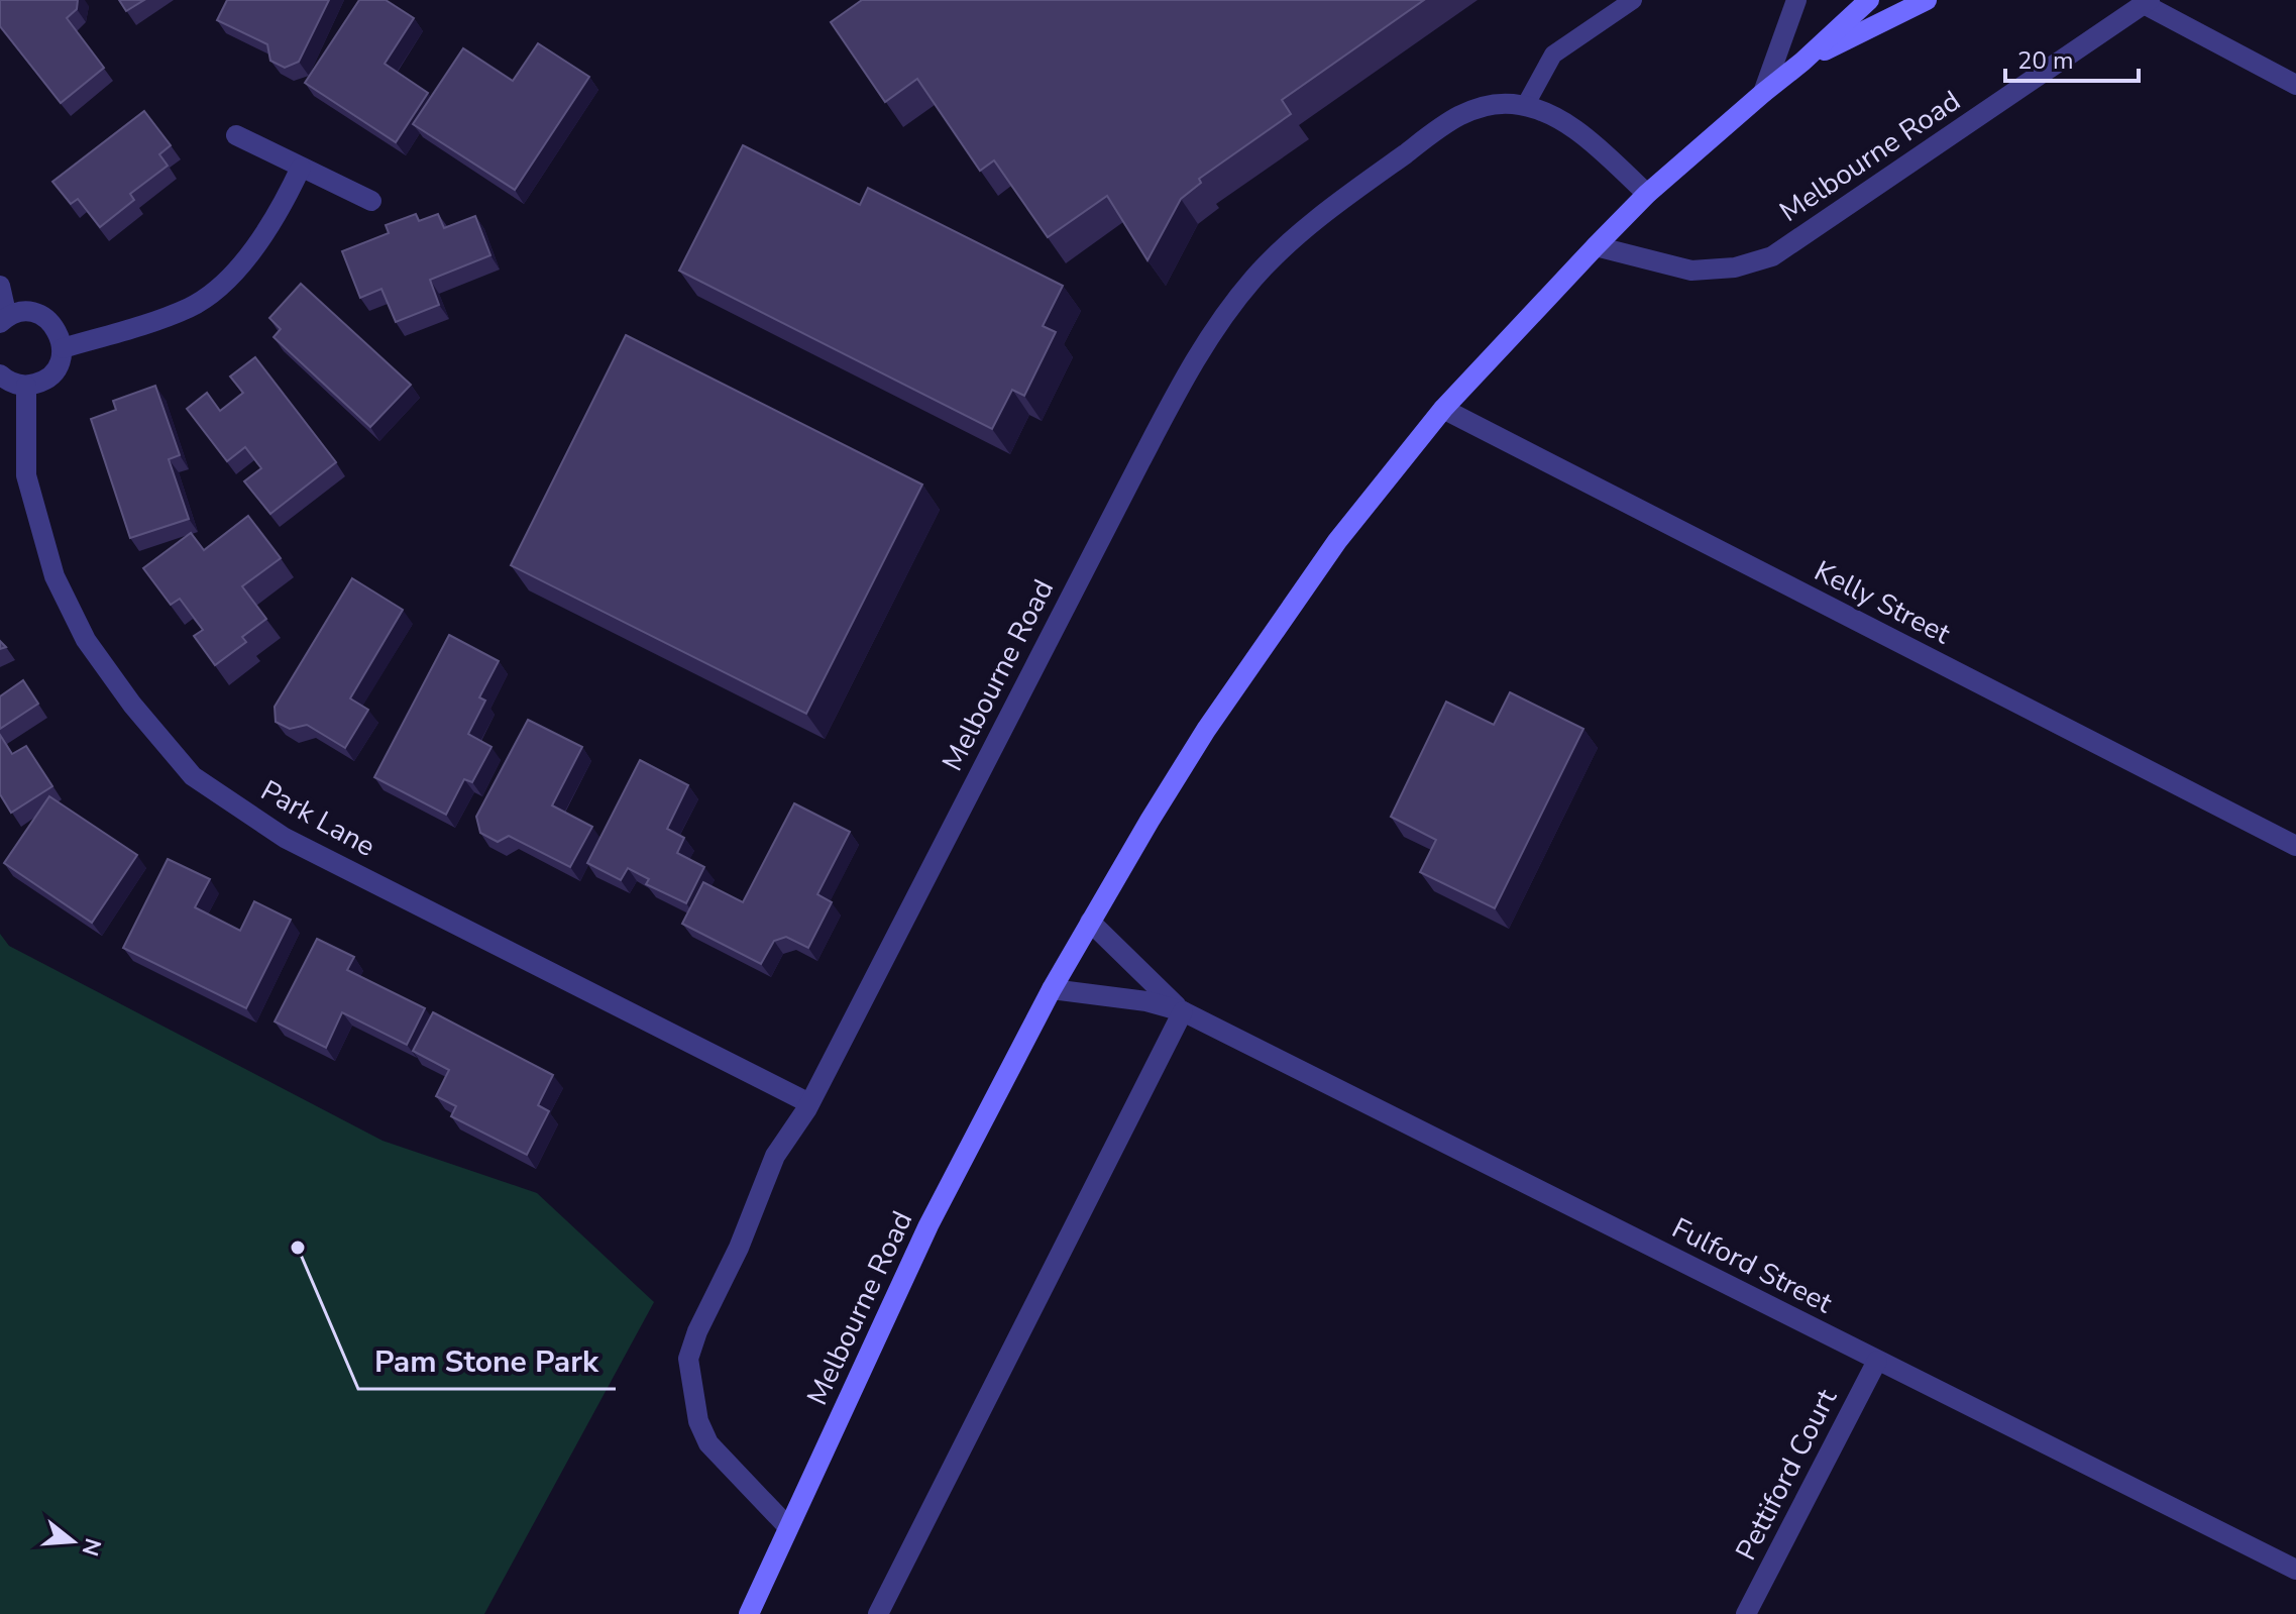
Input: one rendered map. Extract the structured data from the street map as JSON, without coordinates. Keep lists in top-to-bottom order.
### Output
{
  "streets": {
    "main road": ["Melbourne Road"],
    "street": [
      "Kelly Street",
      "Park Lane",
      "Fulford Street",
      "Pettiford Court"
    ]
  },
  "crossings": [
    ["Melbourne Road", "Kelly Street"],
    ["Melbourne Road", "Park Lane"],
    ["Melbourne Road", "Fulford Street"],
    ["Fulford Street", "Pettiford Court"]
  ],
  "places": ["Pam Stone Park"],
  "scale_bar": "20 m",
  "north": "right"
}
